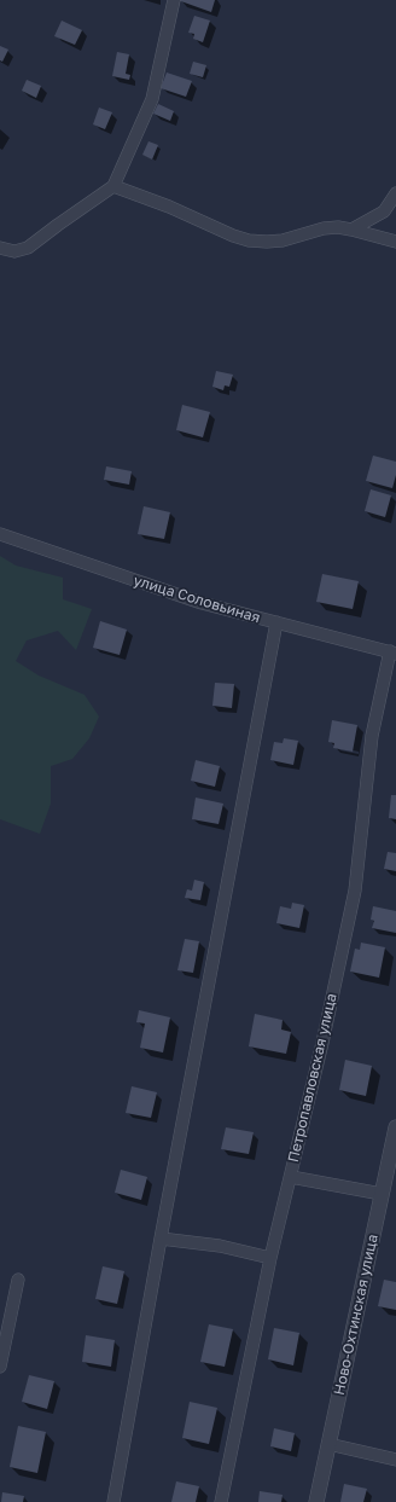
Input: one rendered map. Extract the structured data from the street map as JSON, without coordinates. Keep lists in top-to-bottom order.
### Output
{
  "streets": {
    "street": ["улица Соловьиная", "Петропавловская улица", "Ново-Охтинская улица"]
  },
  "crossings": [
    ["улица Соловьиная", "Петропавловская улица"]
  ]
}
